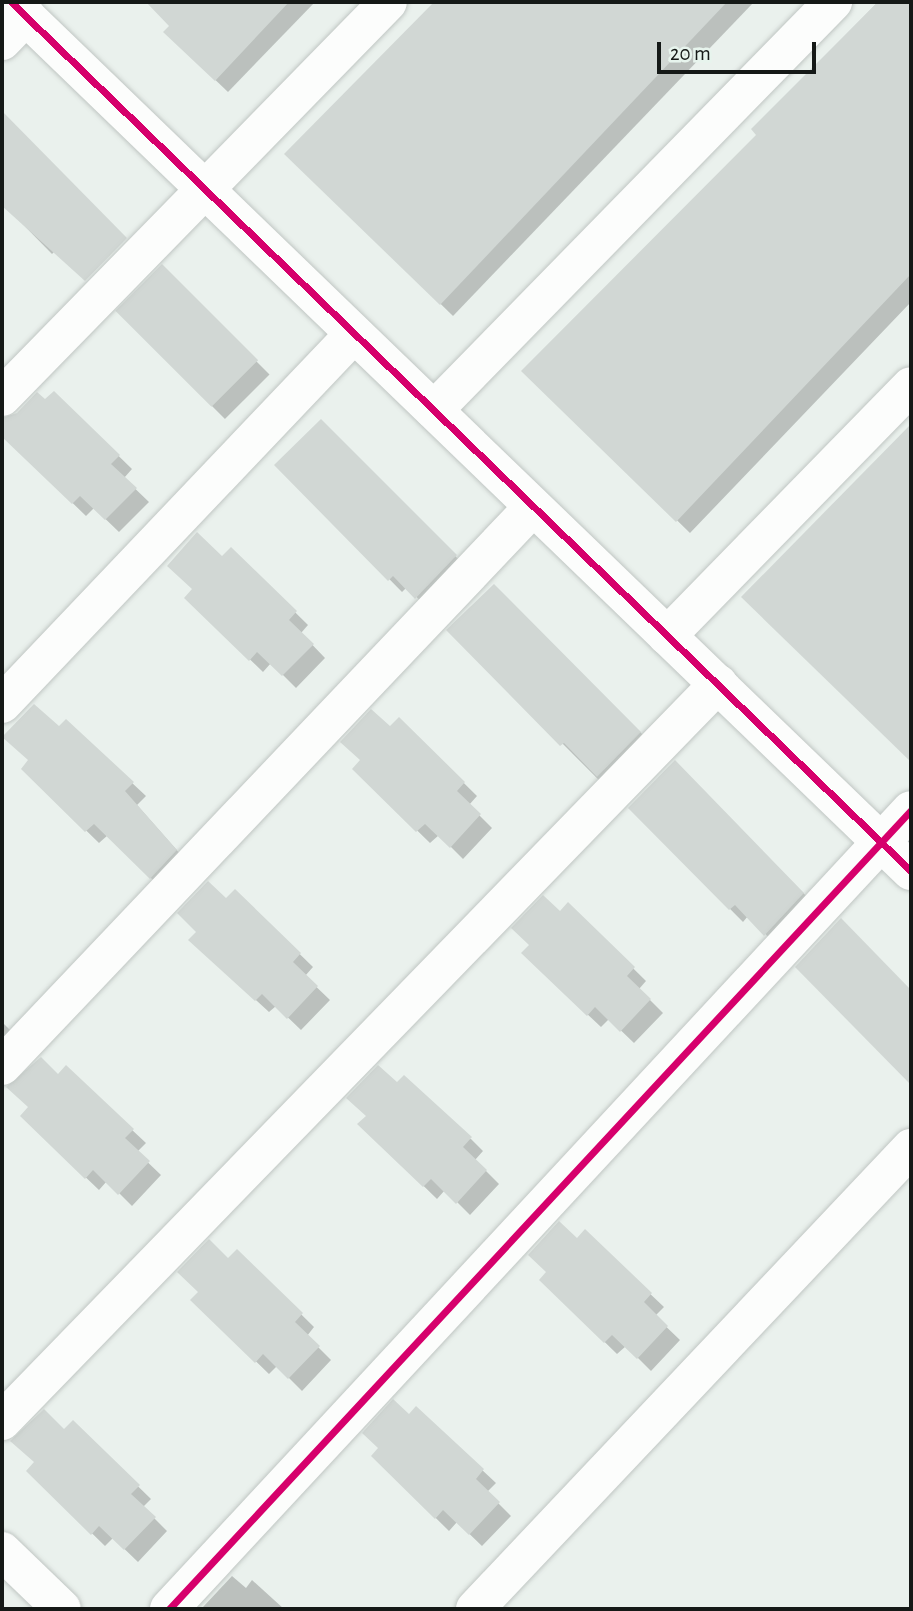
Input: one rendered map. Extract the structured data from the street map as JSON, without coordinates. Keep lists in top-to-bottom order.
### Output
{
  "scale_bar": "20 m"
}
